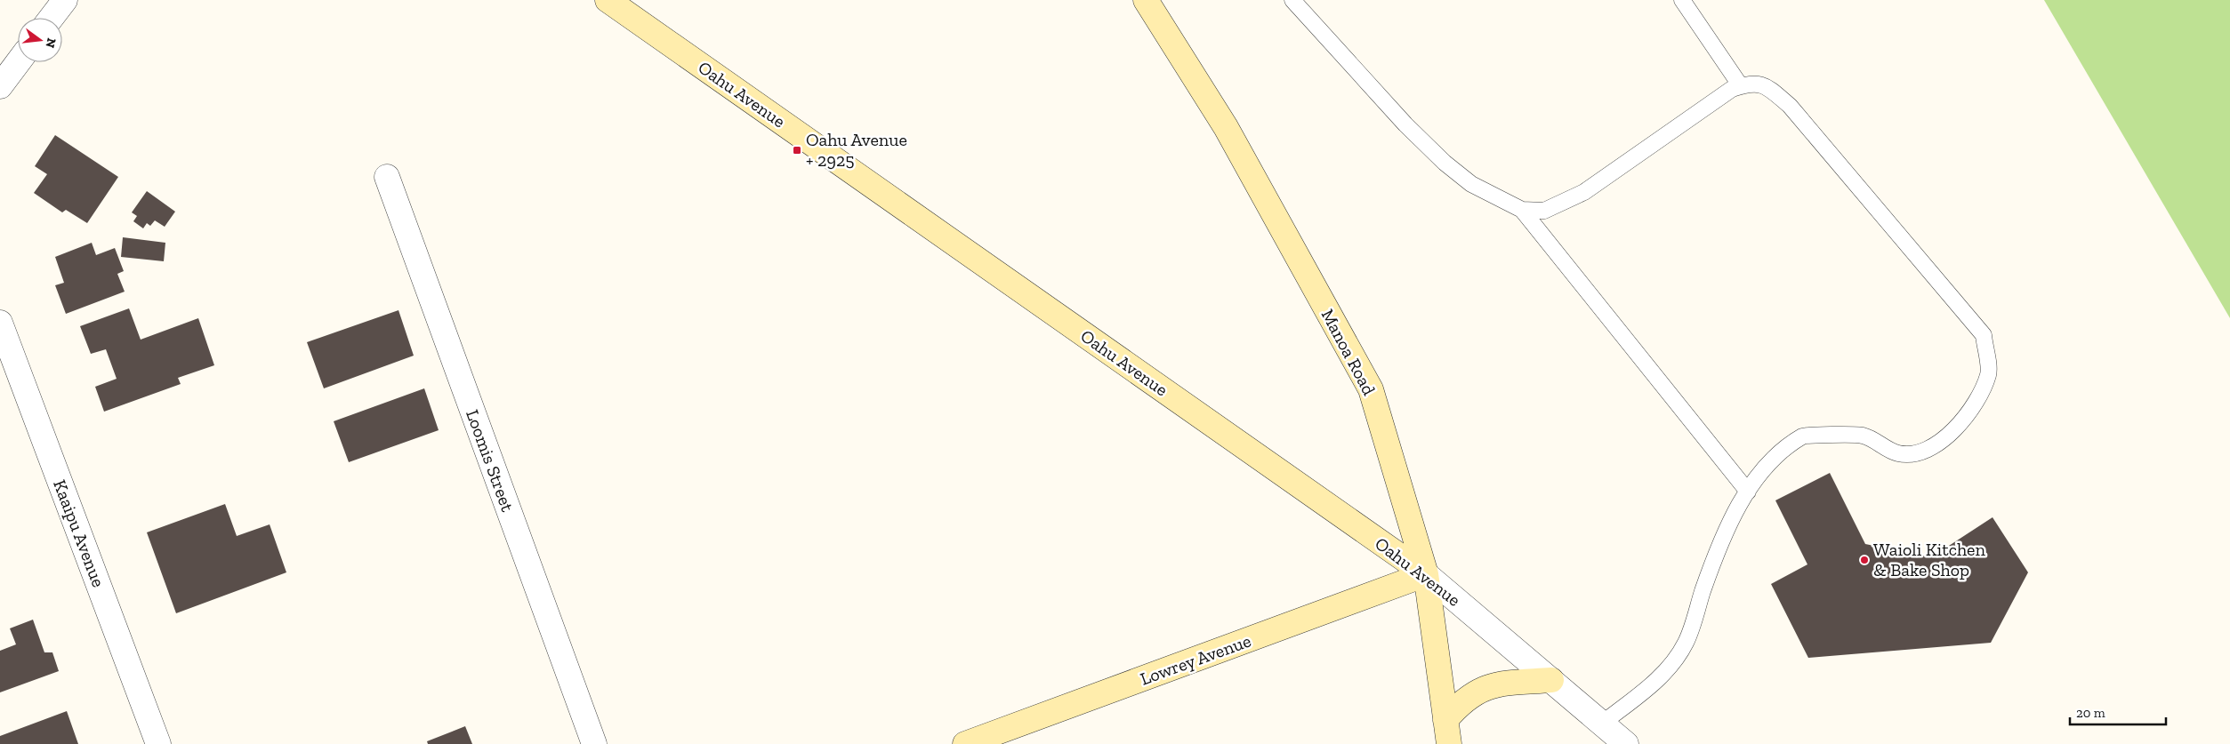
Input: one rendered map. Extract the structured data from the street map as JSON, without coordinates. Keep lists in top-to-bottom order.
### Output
{
  "streets": {
    "street": [
      "Oahu Avenue",
      "Manoa Road",
      "Loomis Street",
      "Kaaipu Avenue",
      "Lowrey Avenue"
    ]
  },
  "crossings": [
    ["Oahu Avenue", "Manoa Road"],
    ["Oahu Avenue", "Lowrey Avenue"],
    ["Manoa Road", "Lowrey Avenue"]
  ],
  "places": {
    "transit": ["Oahu Avenue + 2925"],
    "other": ["Waioli Kitchen & Bake Shop"]
  },
  "scale_bar": "20 m",
  "north": "right"
}
